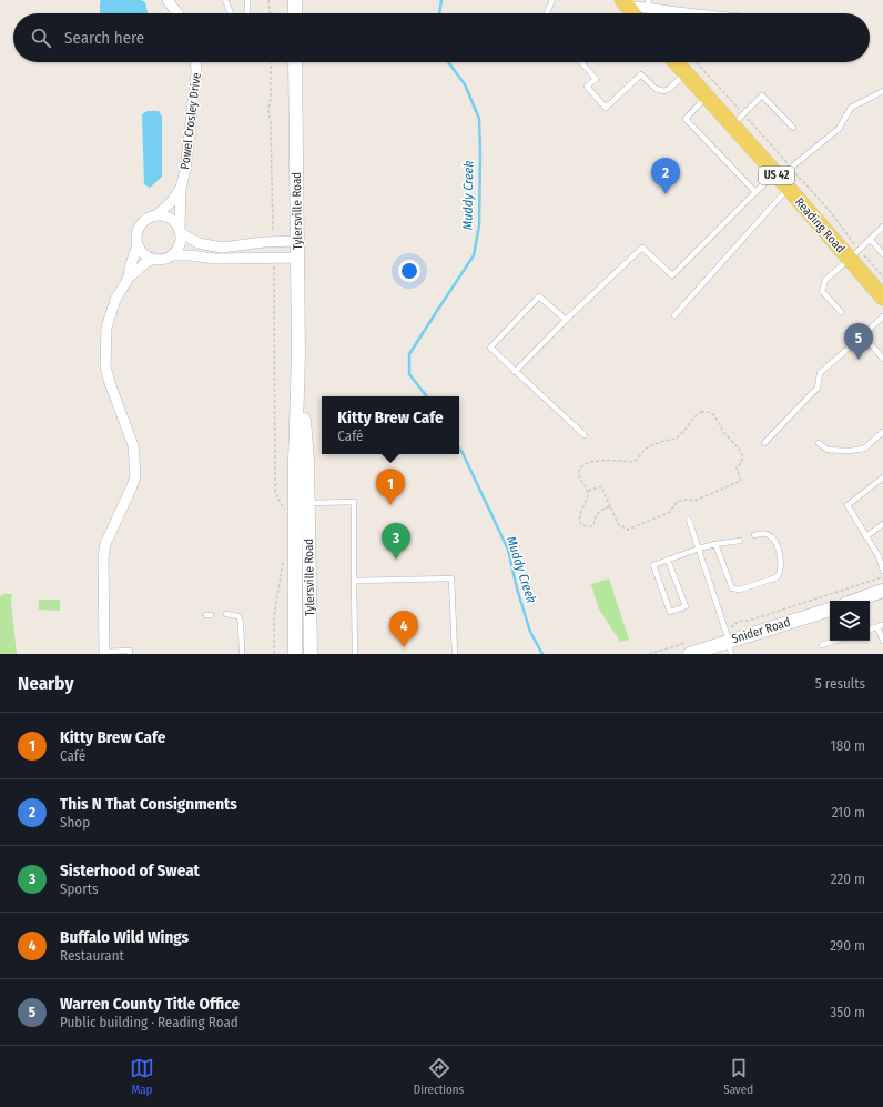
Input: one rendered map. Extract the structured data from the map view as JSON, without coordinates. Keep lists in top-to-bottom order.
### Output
{
  "streets": {
    "main road": [
      "US 42",
      "Tylersville Road",
      "Reading Road",
      "Snider Road"
    ],
    "street": ["Powel Crosley Drive"]
  },
  "water": ["Muddy Creek"],
  "page": {
    "search": "Search here",
    "pins": [
      "2",
      "5",
      "1",
      "3",
      "4"
    ],
    "popup": ["Kitty Brew Cafe", "Café"],
    "heading": ["Nearby", "5 results"],
    "list": [
      {
        "mark": "1",
        "name": "Kitty Brew Cafe",
        "note": "Café",
        "value": "180 m"
      },
      {
        "mark": "2",
        "name": "This N That Consignments",
        "note": "Shop",
        "value": "210 m"
      },
      {
        "mark": "3",
        "name": "Sisterhood of Sweat",
        "note": "Sports",
        "value": "220 m"
      },
      {
        "mark": "4",
        "name": "Buffalo Wild Wings",
        "note": "Restaurant",
        "value": "290 m"
      },
      {
        "mark": "5",
        "name": "Warren County Title Office",
        "note": "Public building · Reading Road",
        "value": "350 m"
      }
    ],
    "nav": ["Map", "Directions", "Saved"]
  }
}
